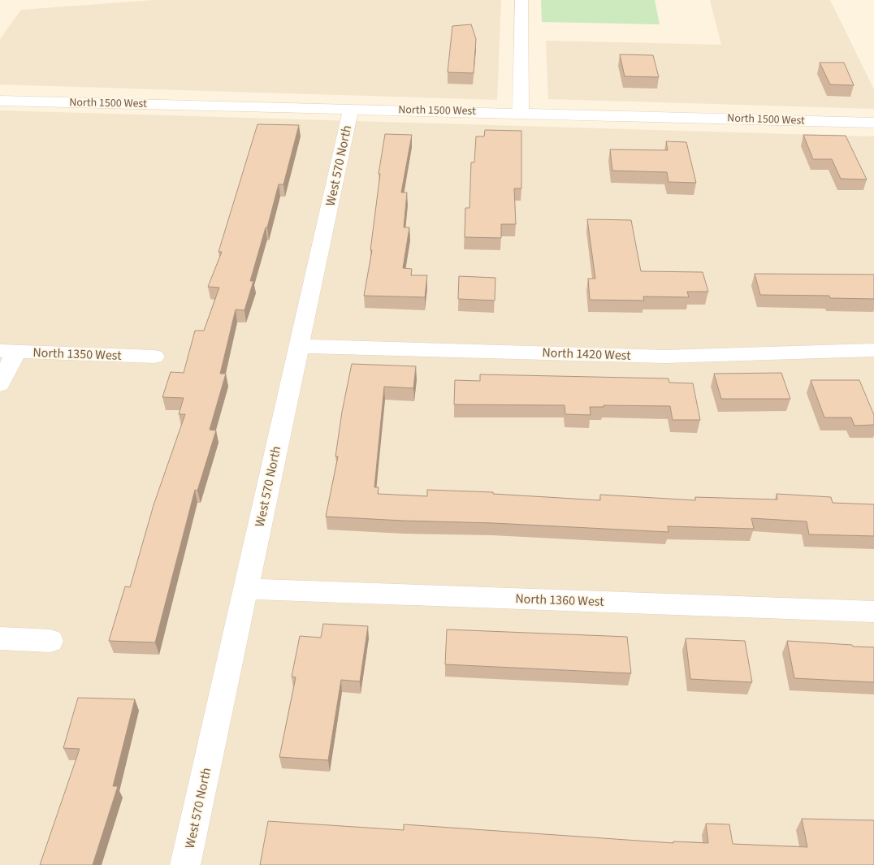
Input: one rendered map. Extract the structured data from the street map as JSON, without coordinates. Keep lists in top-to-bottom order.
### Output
{
  "streets": {
    "street": [
      "North 1500 West",
      "West 570 North",
      "North 1350 West",
      "North 1420 West",
      "North 1360 West"
    ]
  },
  "crossings": [
    ["North 1500 West", "West 570 North"],
    ["West 570 North", "North 1420 West"],
    ["West 570 North", "North 1360 West"]
  ]
}
